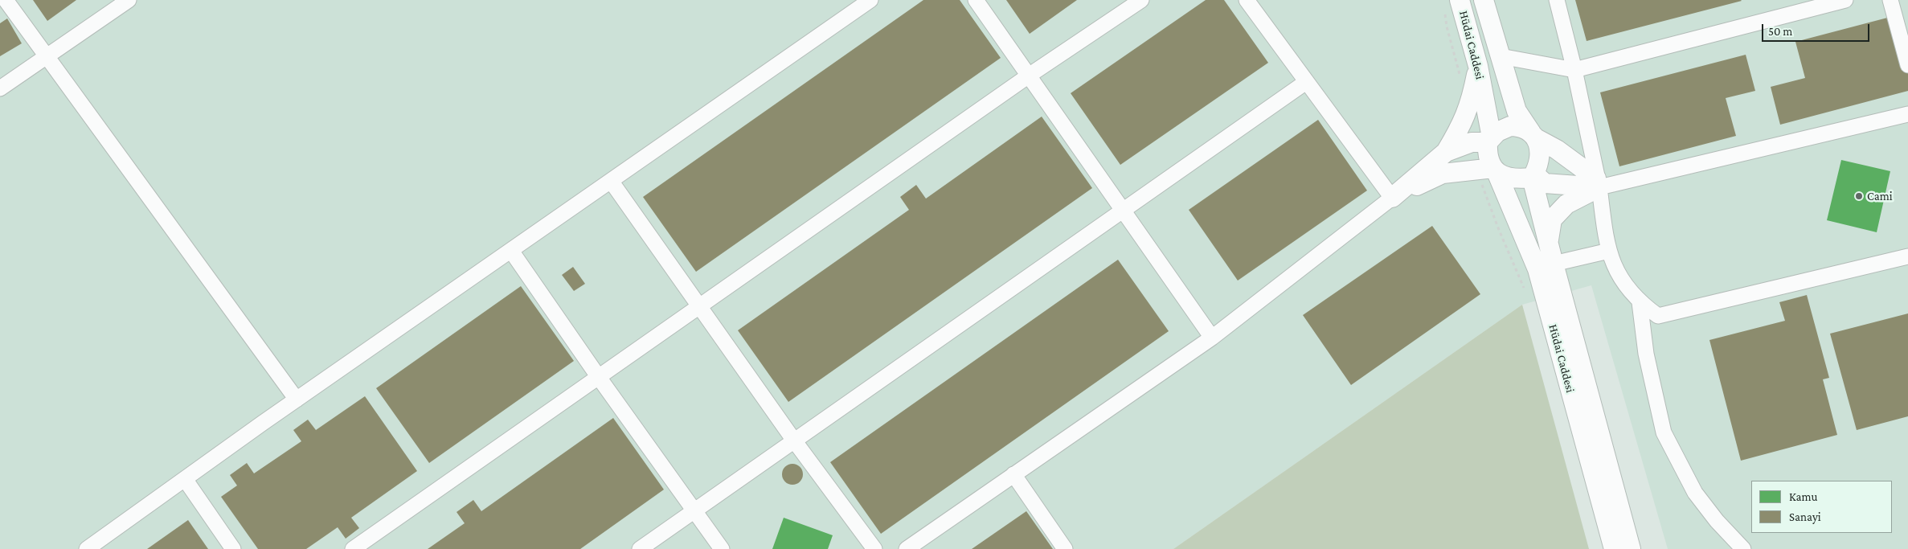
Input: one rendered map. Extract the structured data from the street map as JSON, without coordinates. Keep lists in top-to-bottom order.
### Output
{
  "streets": {
    "street": ["Hüdai Caddesi"]
  },
  "places": ["Cami"],
  "legend": ["Kamu", "Sanayi"],
  "scale_bar": "50 m"
}
